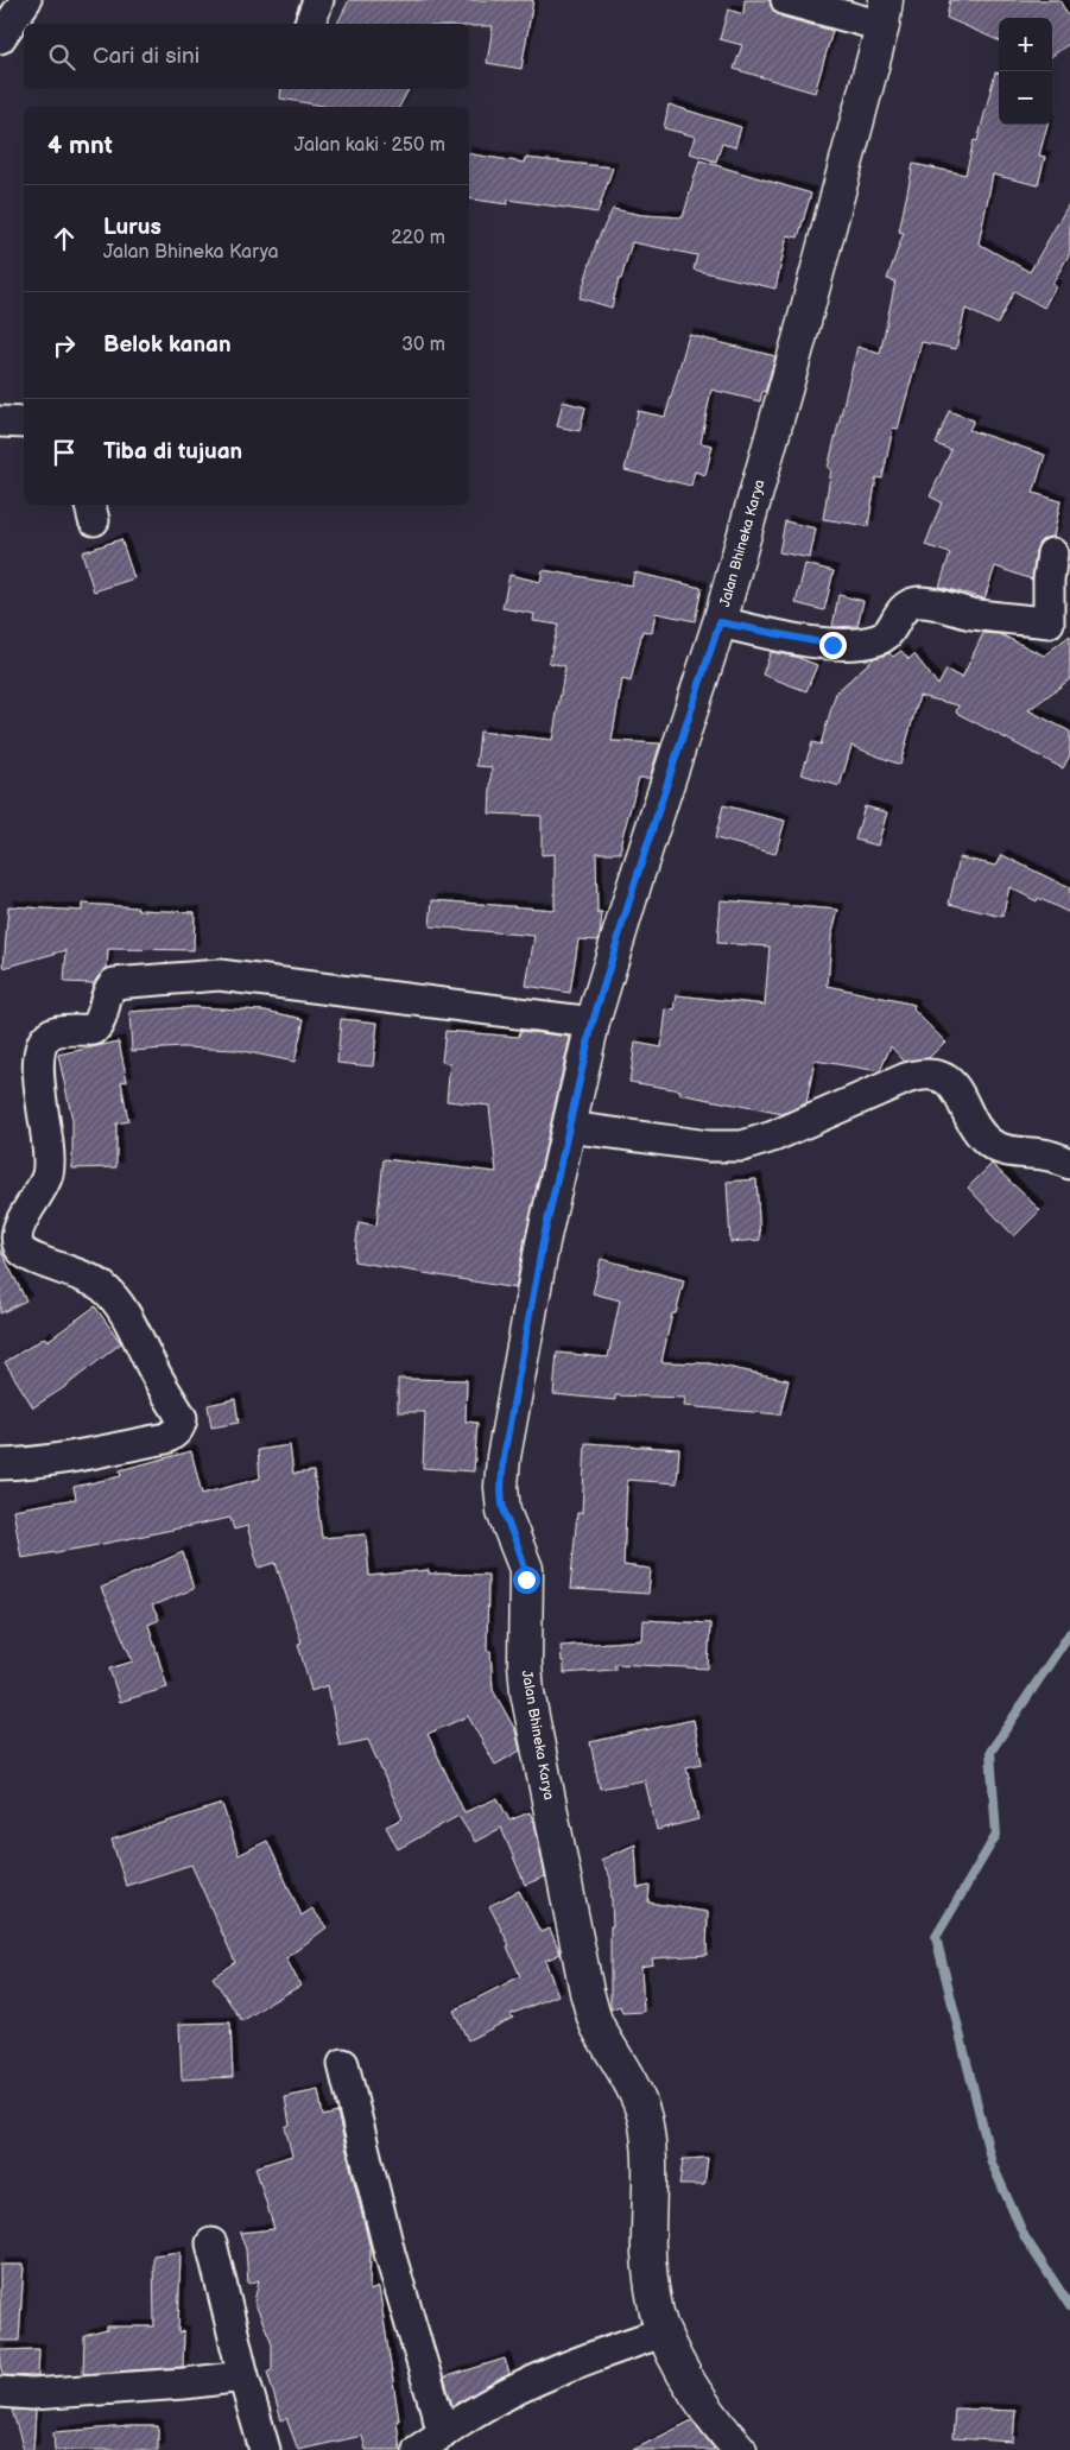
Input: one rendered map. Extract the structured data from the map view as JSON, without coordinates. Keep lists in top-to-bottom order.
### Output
{
  "streets": {
    "street": ["Jalan Bhineka Karya"]
  },
  "page": {
    "map_buttons": ["+", "−"],
    "search": "Cari di sini",
    "heading": ["4 mnt", "Jalan kaki · 250 m"],
    "list": [
      ["Lurus", "Jalan Bhineka Karya", "220 m"],
      ["Belok kanan", "30 m"],
      "Tiba di tujuan"
    ]
  }
}
